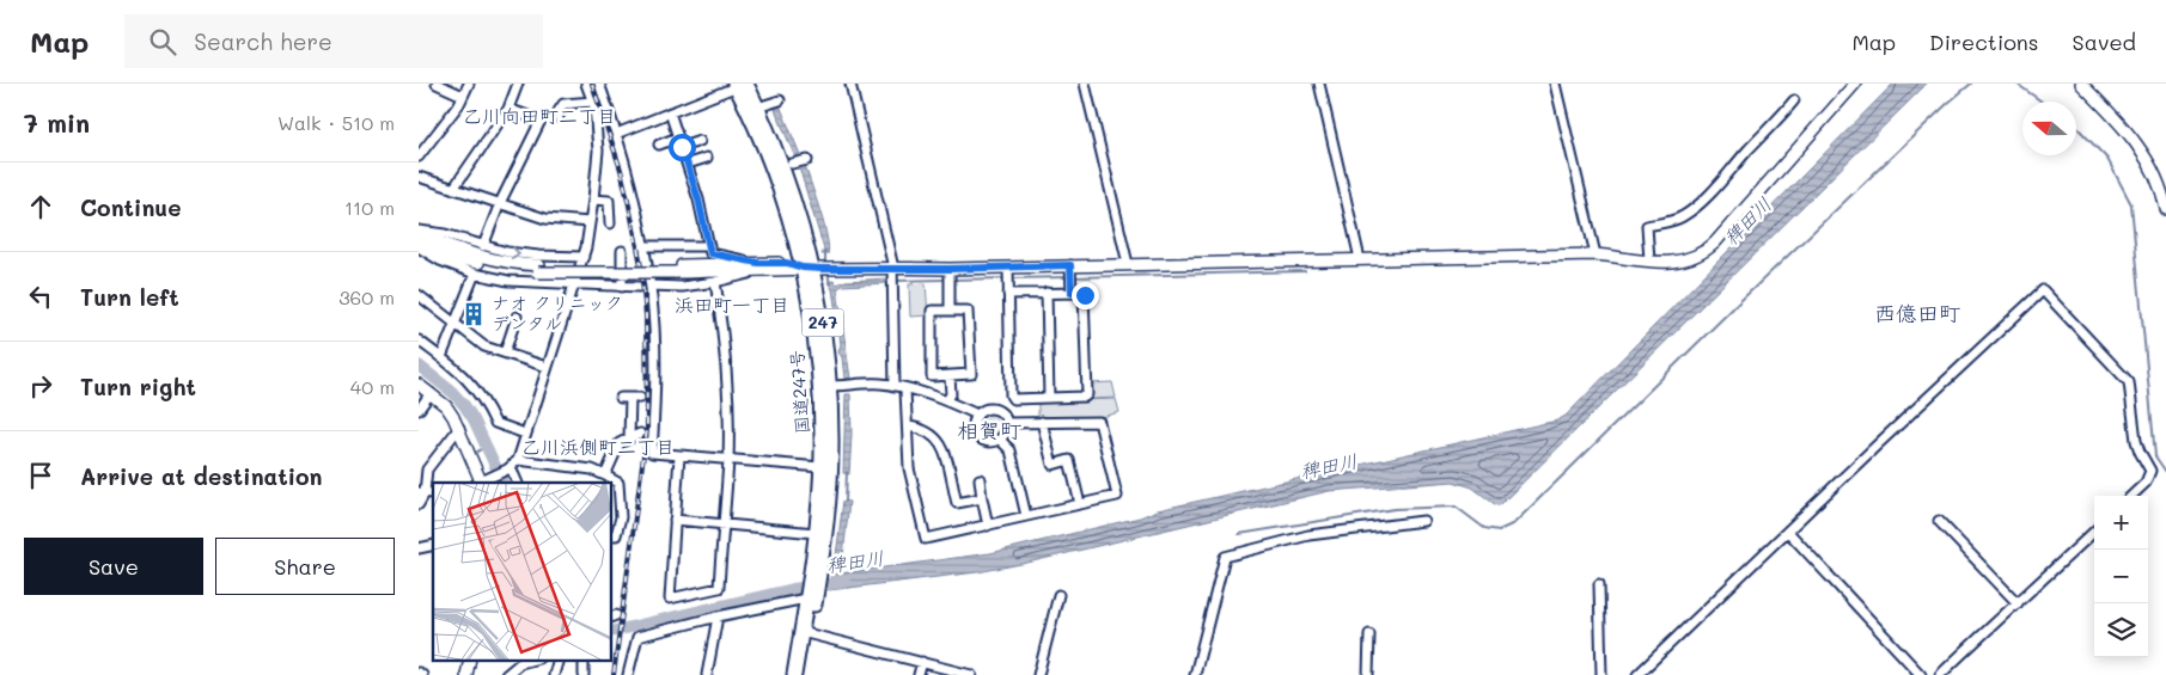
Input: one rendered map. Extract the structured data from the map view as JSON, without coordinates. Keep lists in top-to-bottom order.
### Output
{
  "streets": {
    "highway": ["247", "国道247号"]
  },
  "districts": [
    "乙川向田町二丁目",
    "浜田町一丁目",
    "西億田町",
    "相賀町",
    "乙川浜側町二丁目"
  ],
  "water": ["稗田川"],
  "places": {
    "building": ["ナオ クリニック デンタル"]
  },
  "north": "left",
  "page": {
    "header": "Map",
    "search": "Search here",
    "nav": ["Map", "Directions", "Saved"],
    "heading": ["7 min", "Walk · 510 m"],
    "list": [
      ["Continue", "110 m"],
      ["Turn left", "360 m"],
      ["Turn right", "40 m"],
      "Arrive at destination"
    ],
    "map_buttons": ["+", "−"],
    "buttons": ["Save", "Share"]
  }
}
